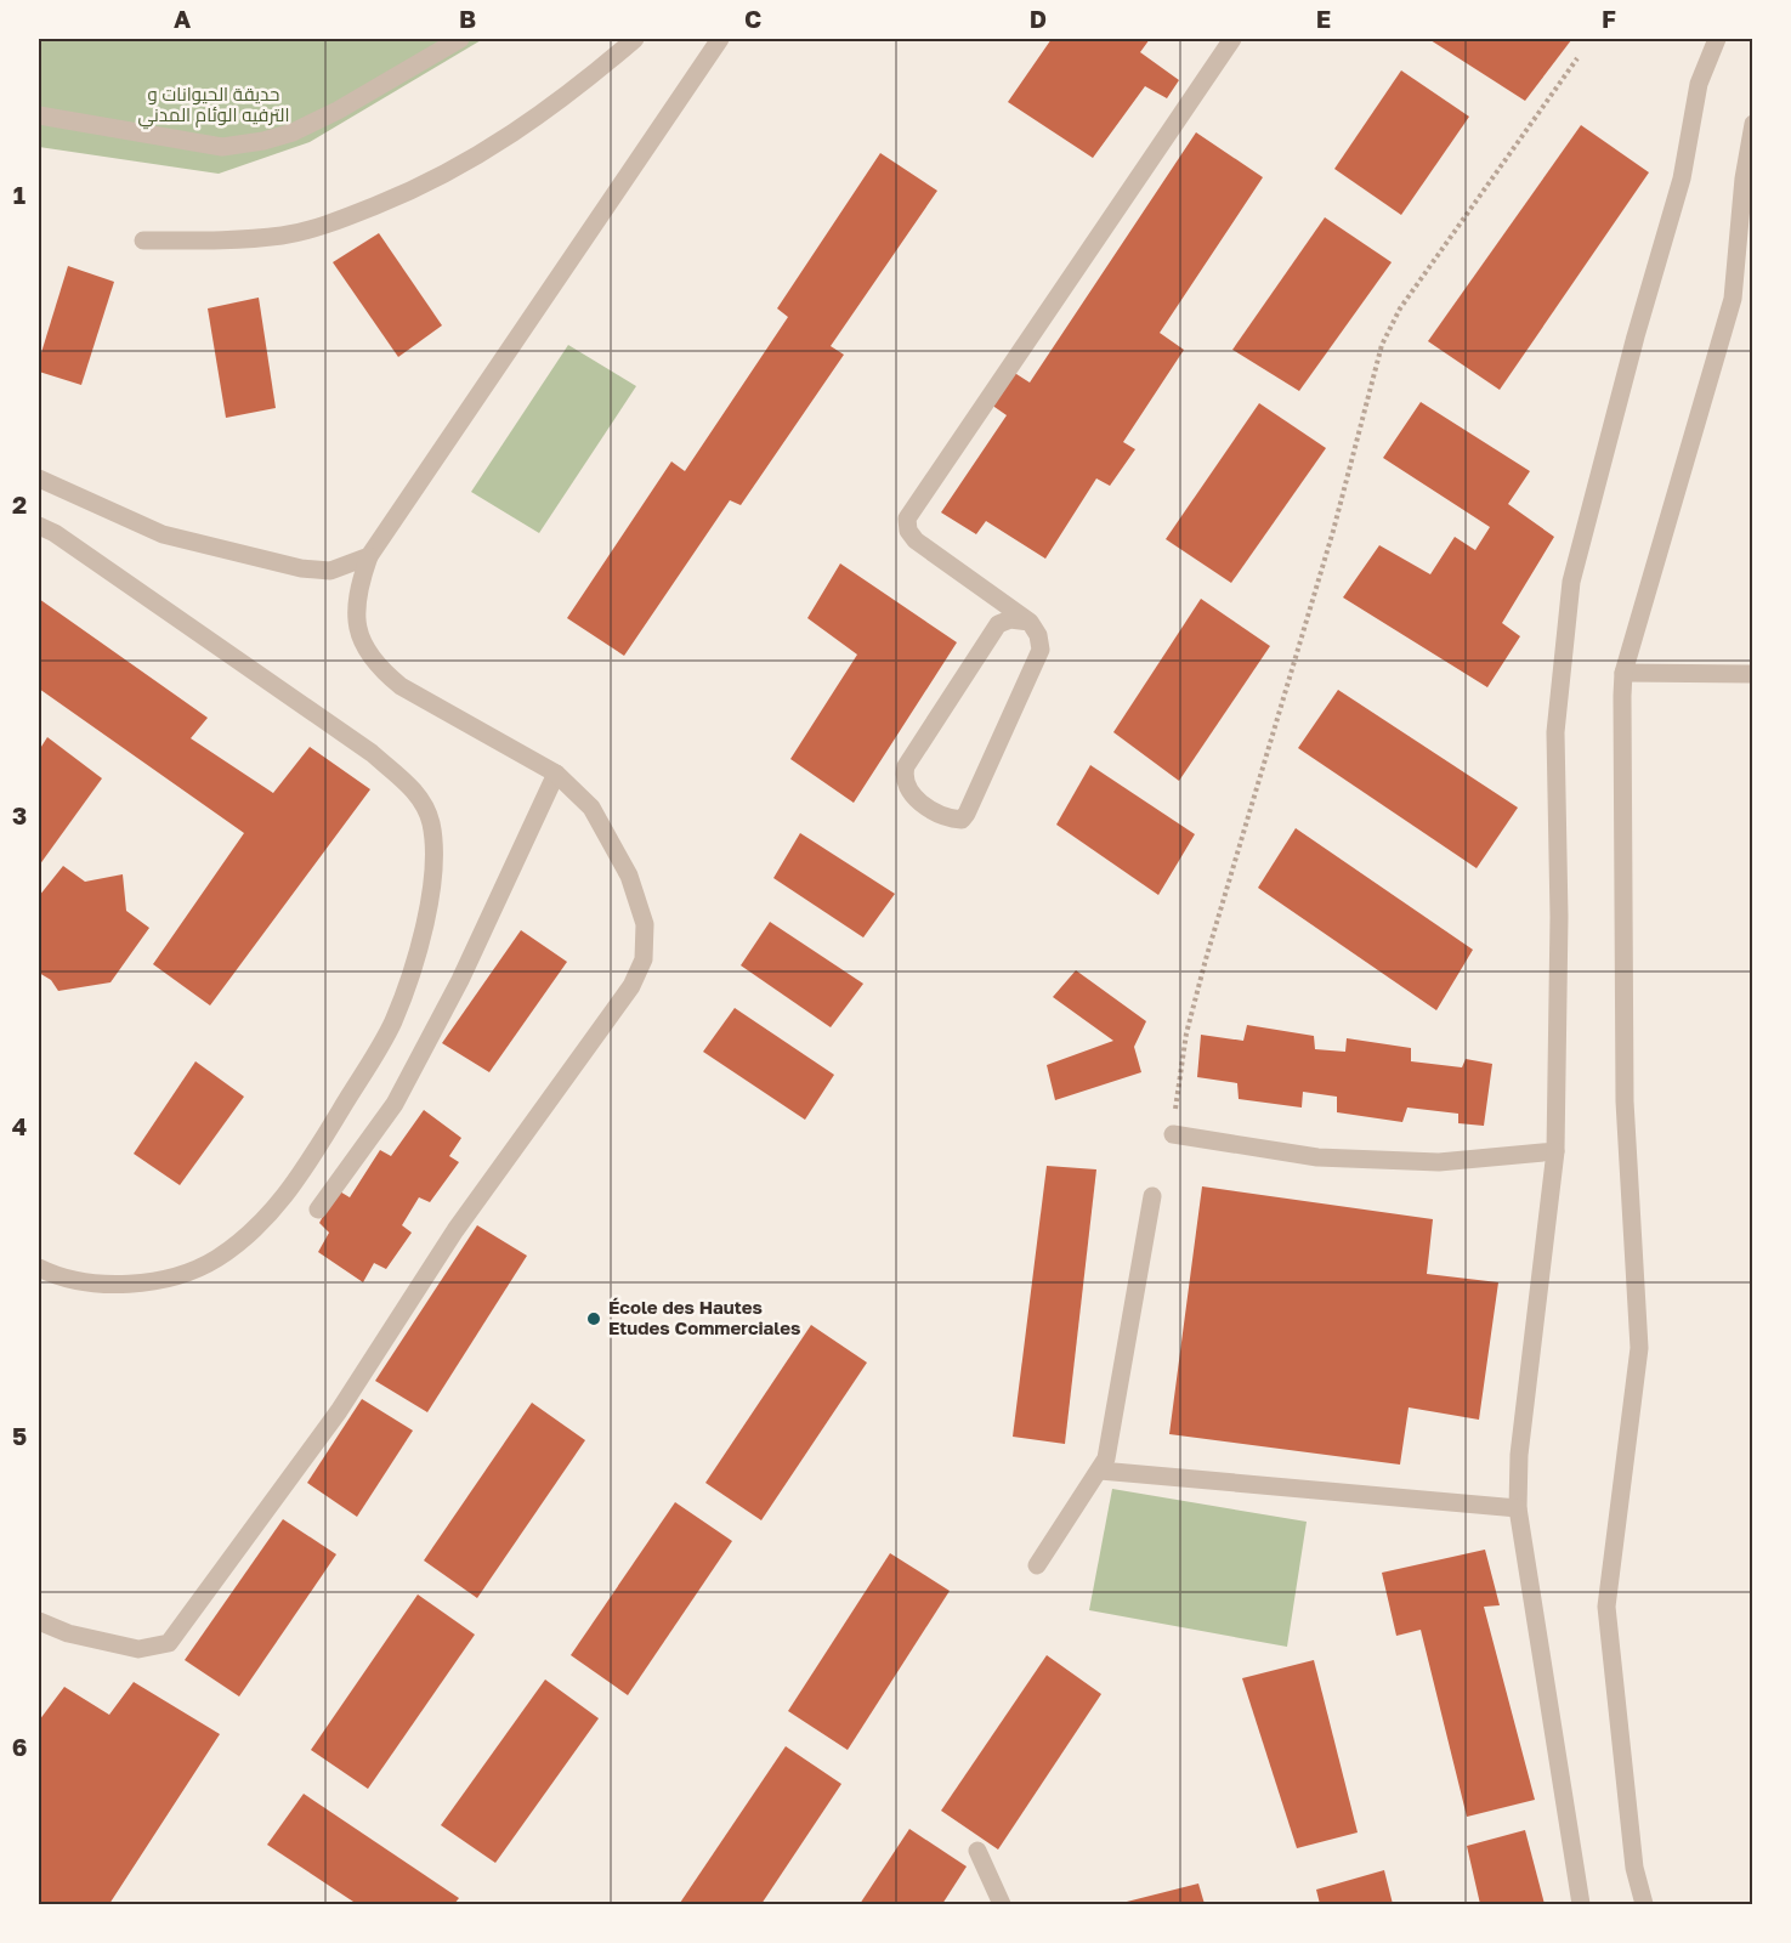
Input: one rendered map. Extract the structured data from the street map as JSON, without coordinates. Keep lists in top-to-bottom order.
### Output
{
  "parks": ["حديقة الحيوانات و الترفيه الوئام المدني"],
  "places": ["École des Hautes Etudes Commerciales"],
  "grid": {
    "columns": [
      "A",
      "B",
      "C",
      "D",
      "E",
      "F"
    ],
    "rows": [
      "1",
      "2",
      "3",
      "4",
      "5",
      "6"
    ]
  }
}
